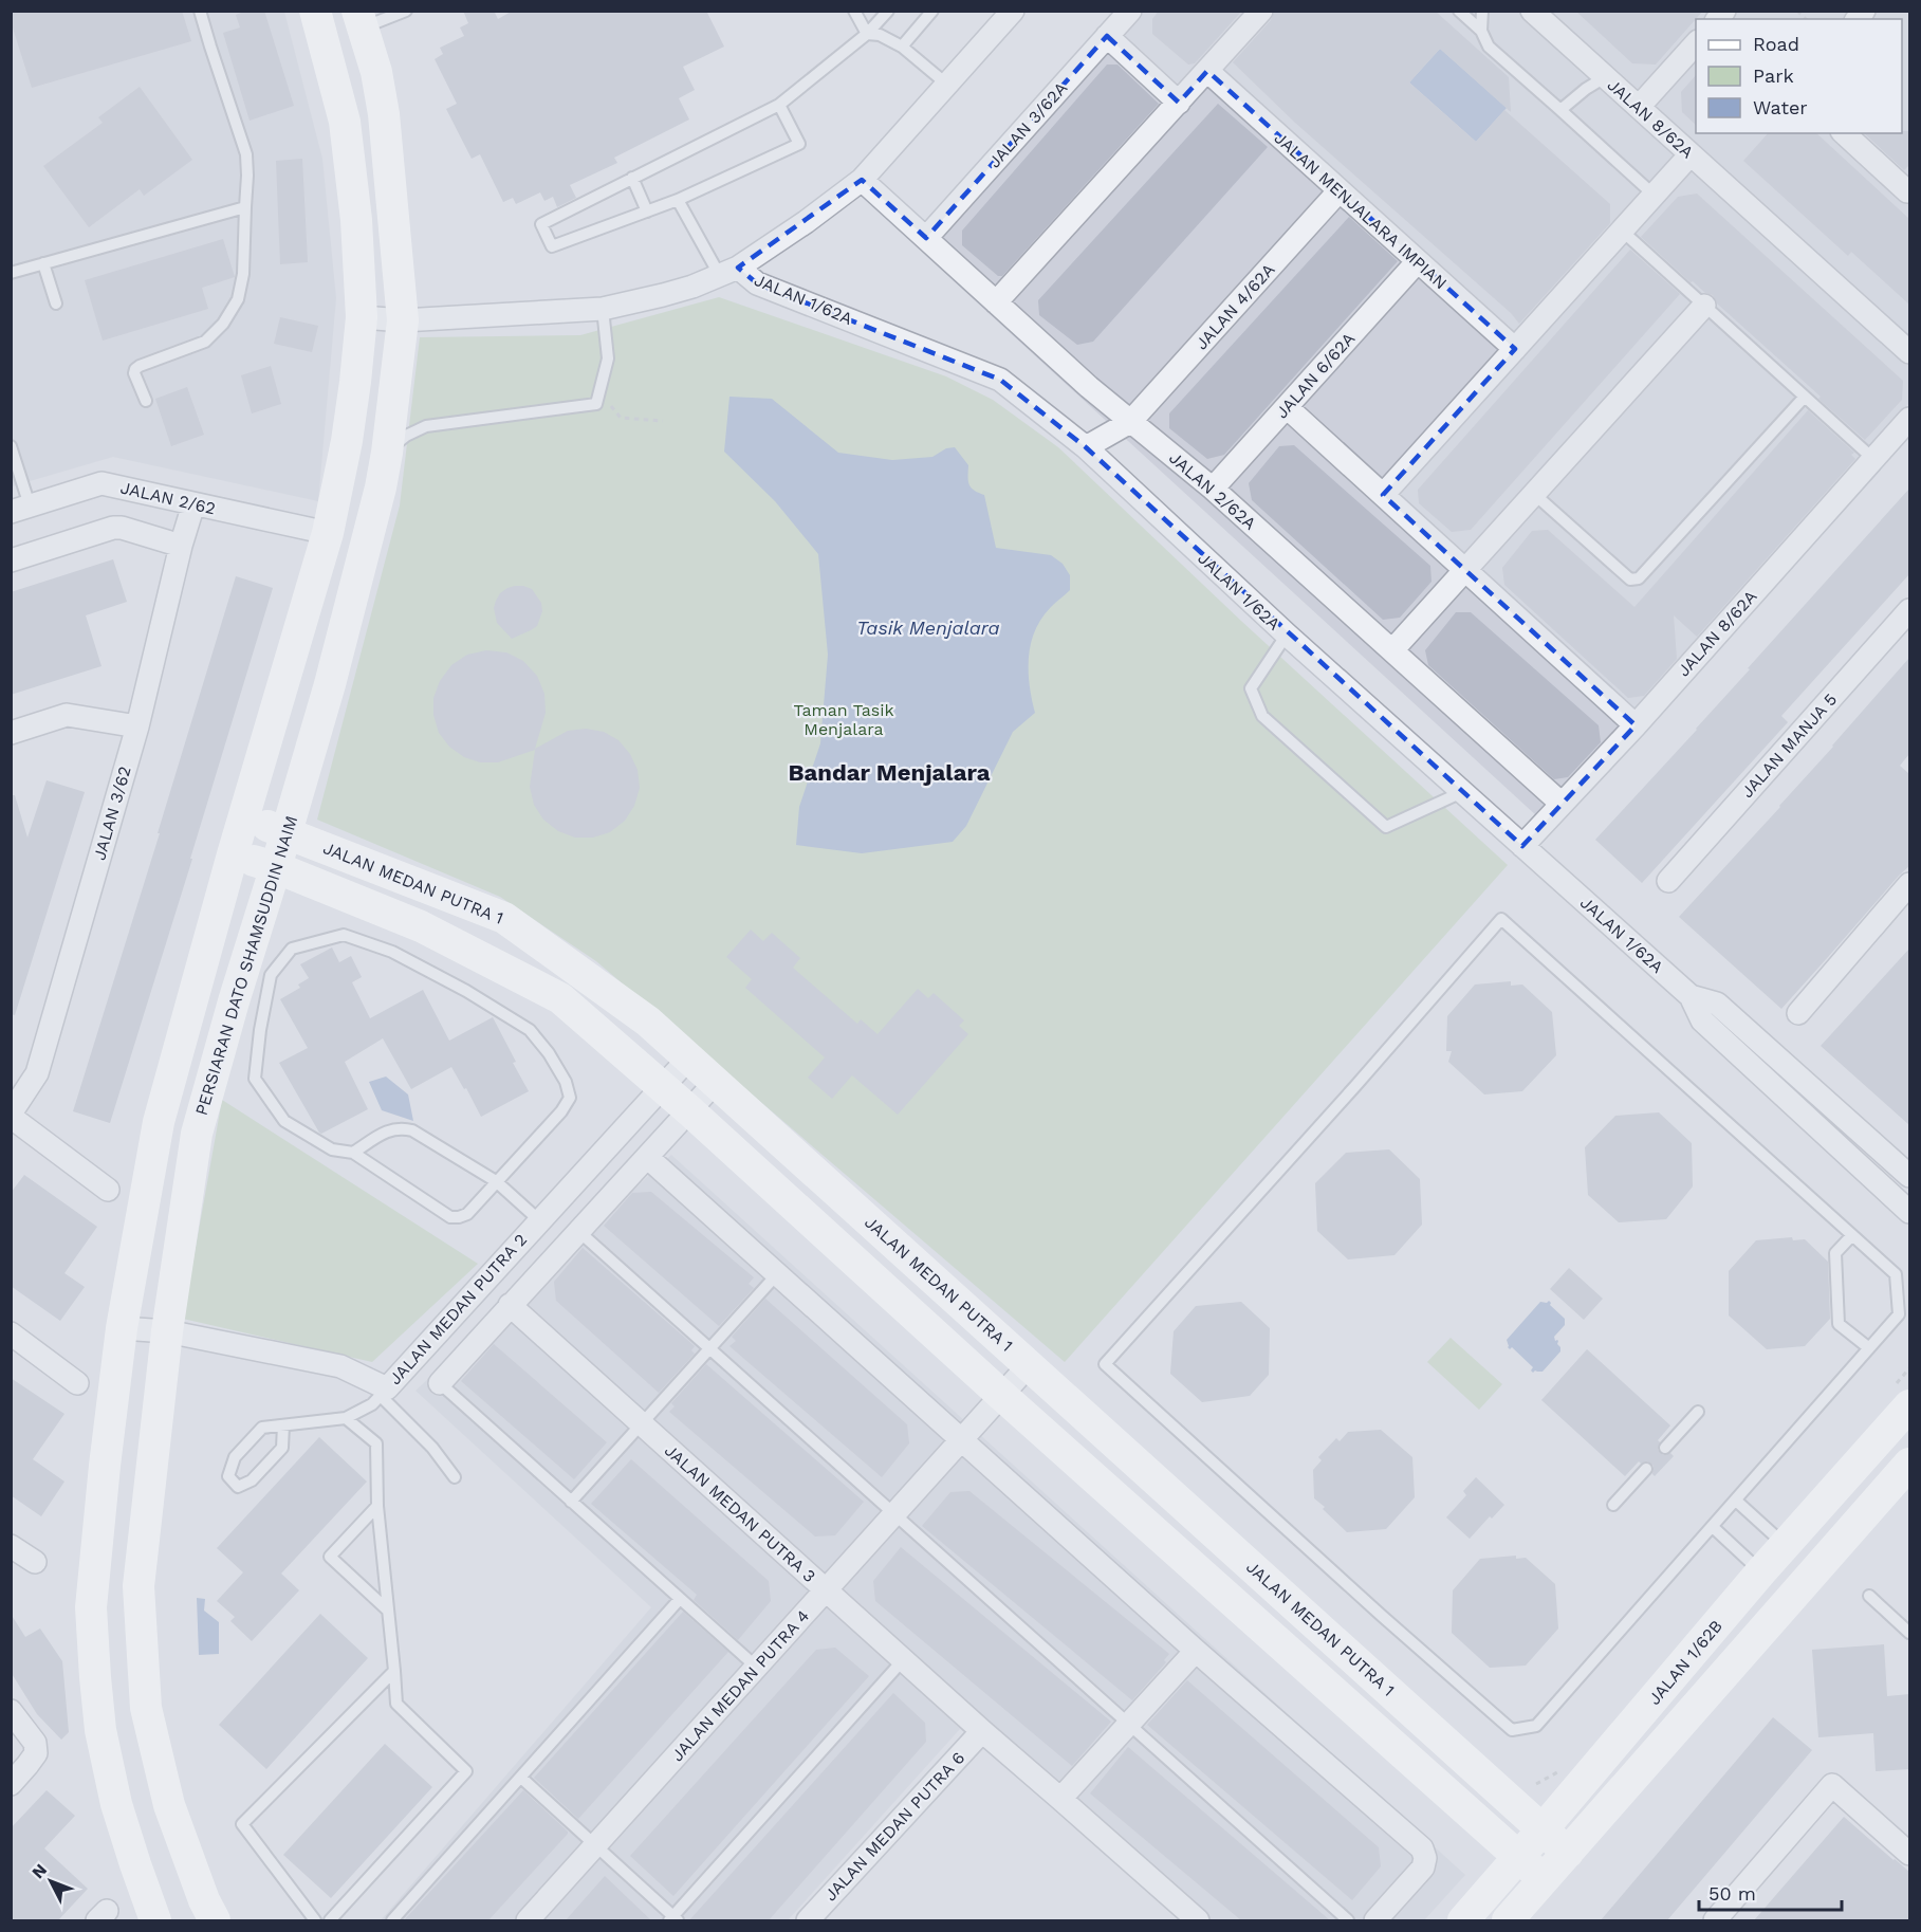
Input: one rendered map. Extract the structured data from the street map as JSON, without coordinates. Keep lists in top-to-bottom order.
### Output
{
  "streets": {
    "main road": ["JALAN MEDAN PUTRA 1", "PERSIARAN DATO SHAMSUDDIN NAIM", "JALAN 1/62B"],
    "street": [
      "JALAN 8/62A",
      "JALAN 3/62A",
      "JALAN MENJALARA IMPIAN",
      "JALAN 1/62A",
      "JALAN 4/62A",
      "JALAN 6/62A",
      "JALAN 2/62A",
      "JALAN 2/62",
      "JALAN MANJA 5",
      "JALAN 3/62",
      "JALAN MEDAN PUTRA 2",
      "JALAN MEDAN PUTRA 3",
      "JALAN MEDAN PUTRA 4",
      "JALAN MEDAN PUTRA 6"
    ]
  },
  "crossings": [
    ["JALAN 8/62A", "JALAN 1/62A"],
    ["JALAN 8/62A", "JALAN 2/62A"],
    ["JALAN 3/62A", "JALAN 2/62A"],
    ["JALAN MENJALARA IMPIAN", "JALAN 4/62A"],
    ["JALAN MENJALARA IMPIAN", "JALAN 6/62A"],
    ["JALAN 1/62A", "JALAN 4/62A"],
    ["JALAN 1/62A", "JALAN 2/62A"],
    ["JALAN 1/62A", "PERSIARAN DATO SHAMSUDDIN NAIM"],
    ["JALAN 4/62A", "JALAN 2/62A"],
    ["JALAN 6/62A", "JALAN 2/62A"],
    ["JALAN 2/62", "JALAN 3/62"],
    ["JALAN MEDAN PUTRA 1", "PERSIARAN DATO SHAMSUDDIN NAIM"],
    ["JALAN MEDAN PUTRA 1", "JALAN MEDAN PUTRA 2"],
    ["JALAN MEDAN PUTRA 1", "JALAN 1/62B"],
    ["JALAN MEDAN PUTRA 1", "JALAN MEDAN PUTRA 4"],
    ["PERSIARAN DATO SHAMSUDDIN NAIM", "JALAN MEDAN PUTRA 2"],
    ["JALAN MEDAN PUTRA 3", "JALAN MEDAN PUTRA 4"],
    ["JALAN MEDAN PUTRA 3", "JALAN MEDAN PUTRA 6"]
  ],
  "districts": ["Bandar Menjalara"],
  "water": ["Tasik Menjalara"],
  "parks": ["Taman Tasik Menjalara"],
  "legend": ["Road", "Park", "Water"],
  "scale_bar": "50 m",
  "north": "top left"
}
